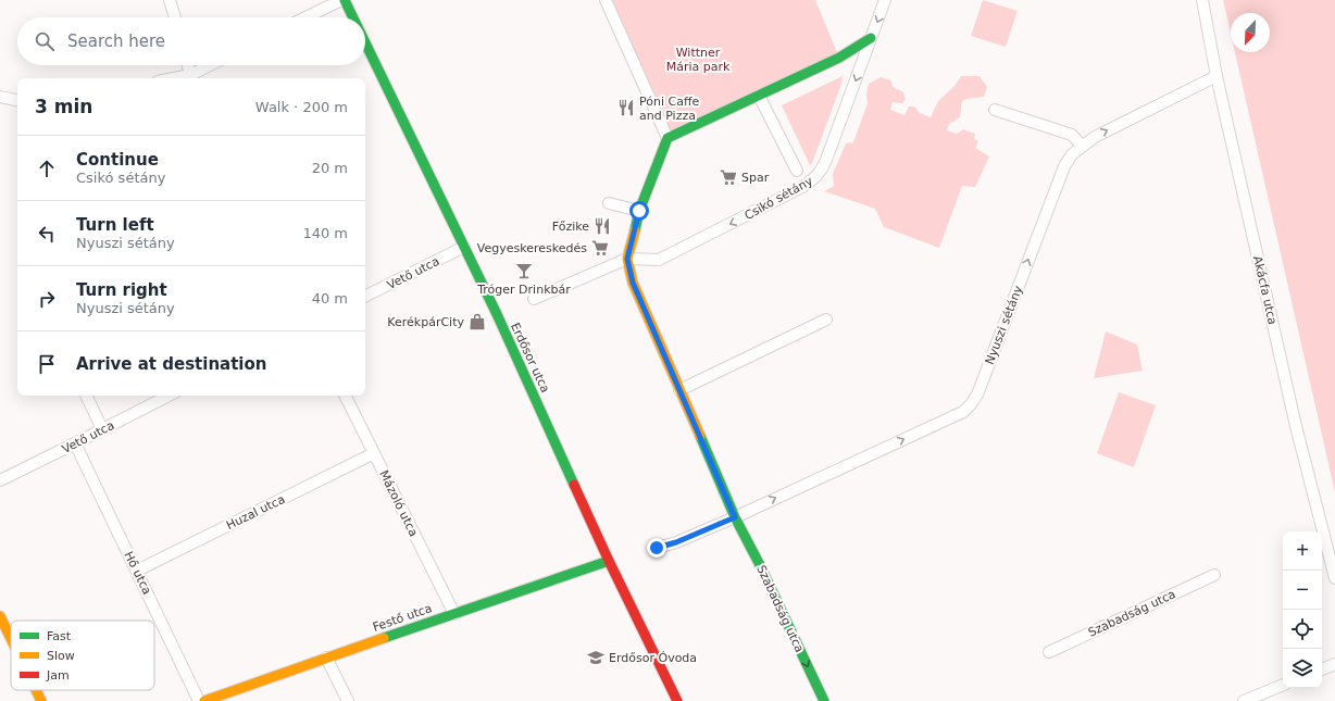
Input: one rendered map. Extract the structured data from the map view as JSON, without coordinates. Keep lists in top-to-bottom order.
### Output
{
  "streets": {
    "street": [
      "Csikó sétány",
      "Vető utca",
      "Akácfa utca",
      "Nyuszi sétány",
      "Erdősor utca",
      "Mázoló utca",
      "Huzal utca",
      "Hő utca",
      "Szabadság utca",
      "Festő utca"
    ]
  },
  "crossings": [
    ["Vető utca", "Erdősor utca"],
    ["Vető utca", "Hő utca"],
    ["Akácfa utca", "Nyuszi sétány"],
    ["Nyuszi sétány", "Szabadság utca"],
    ["Erdősor utca", "Festő utca"],
    ["Mázoló utca", "Huzal utca"],
    ["Mázoló utca", "Festő utca"],
    ["Huzal utca", "Hő utca"]
  ],
  "one_way": ["Nyuszi sétány", "Szabadság utca"],
  "parks": ["Wittner Mária park"],
  "places": {
    "restaurant": ["Póni Caffe and Pizza", "Főzike"],
    "supermarket": ["Spar", "Vegyeskereskedés"],
    "bar": ["Tróger Drinkbár"],
    "shop": ["KerékpárCity"],
    "school or university": ["Erdősor Óvoda"]
  },
  "legend": ["Fast", "Slow", "Jam"],
  "north": "bottom left",
  "page": {
    "search": "Search here",
    "heading": ["3 min", "Walk · 200 m"],
    "list": [
      ["Continue", "Csikó sétány", "20 m"],
      ["Turn left", "Nyuszi sétány", "140 m"],
      ["Turn right", "Nyuszi sétány", "40 m"],
      "Arrive at destination"
    ],
    "map_buttons": ["+", "−"]
  }
}
